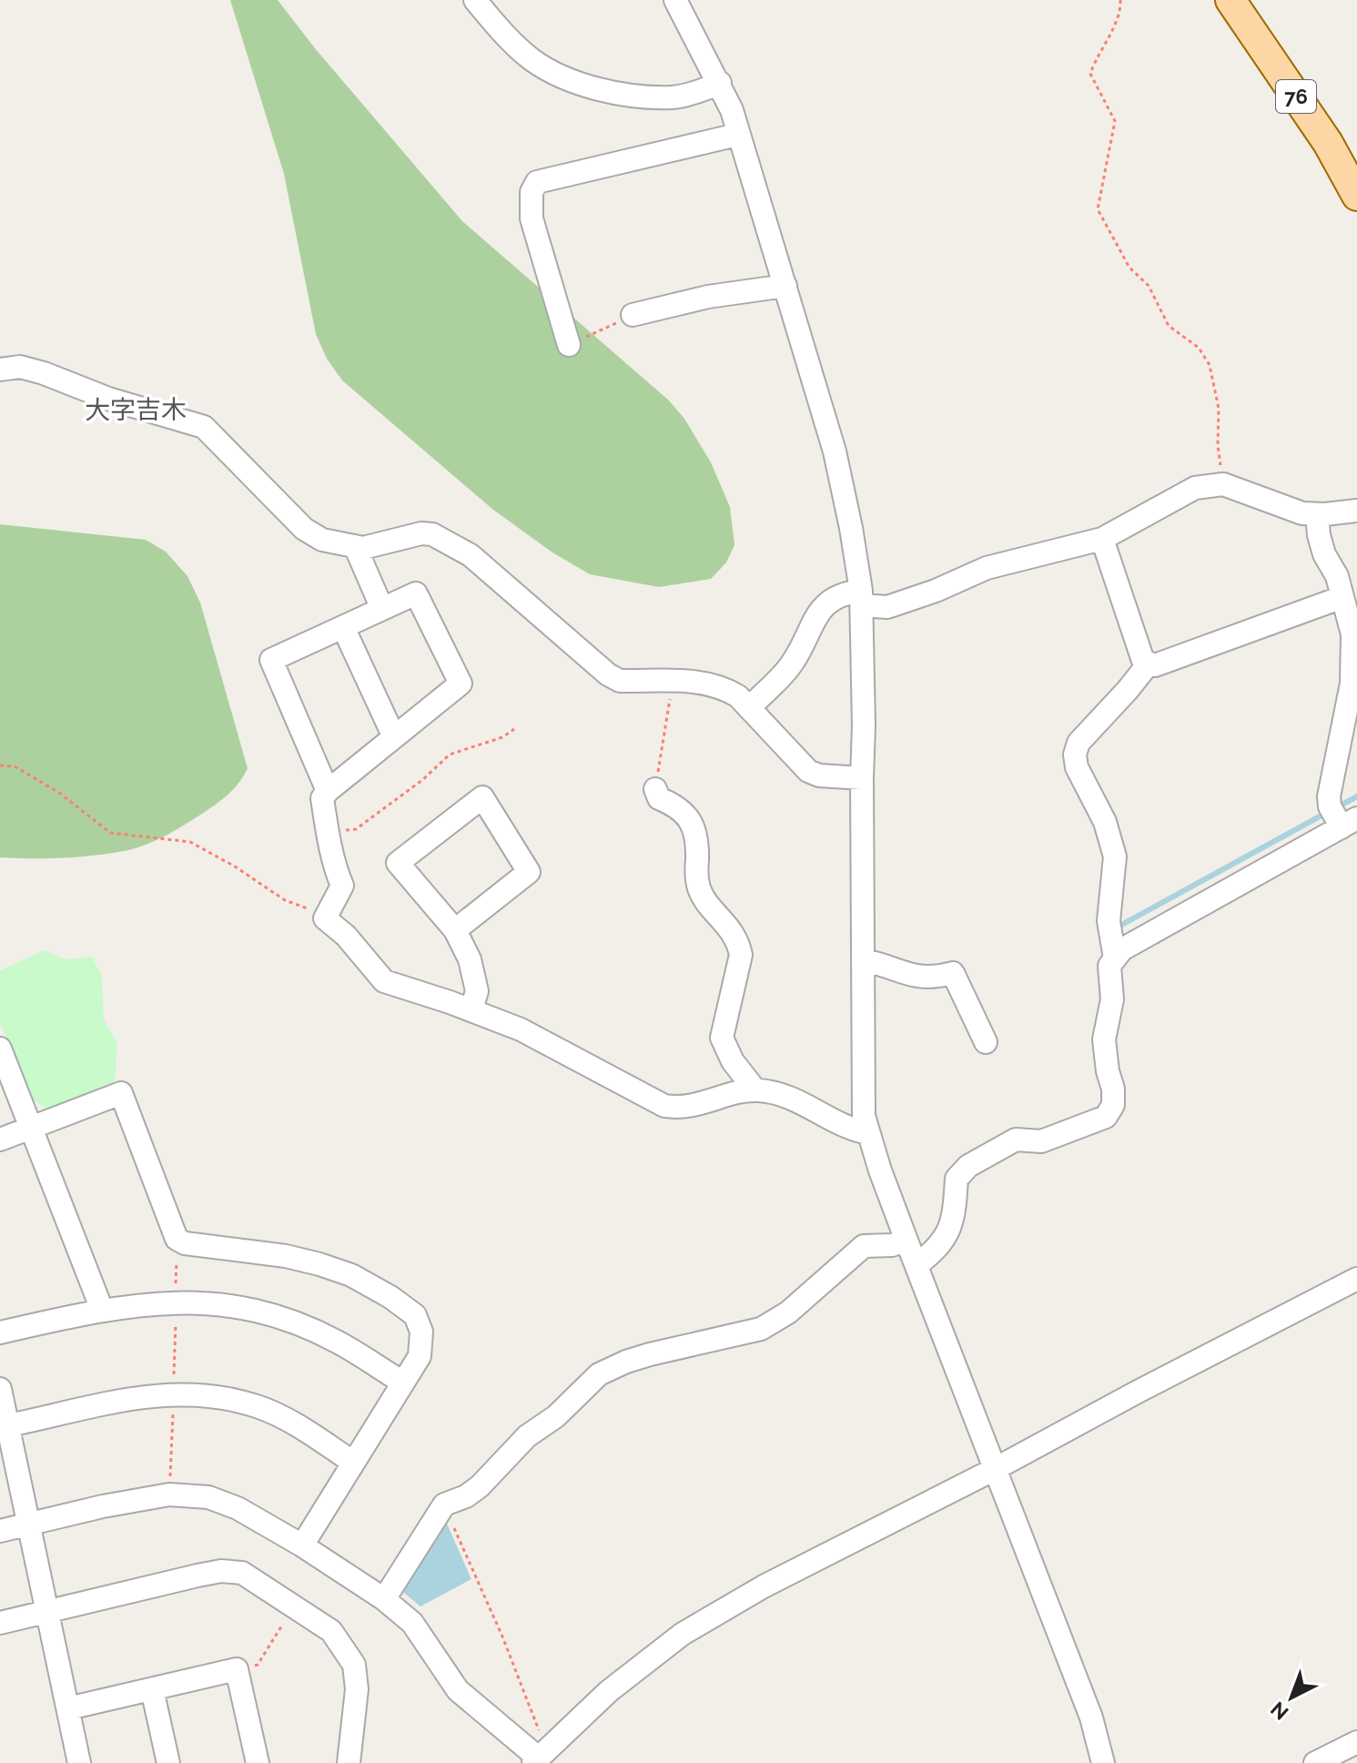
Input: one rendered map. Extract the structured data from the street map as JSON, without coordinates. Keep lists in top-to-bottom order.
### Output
{
  "streets": {
    "main road": ["76"]
  },
  "districts": ["大字吉木"],
  "north": "bottom left"
}
